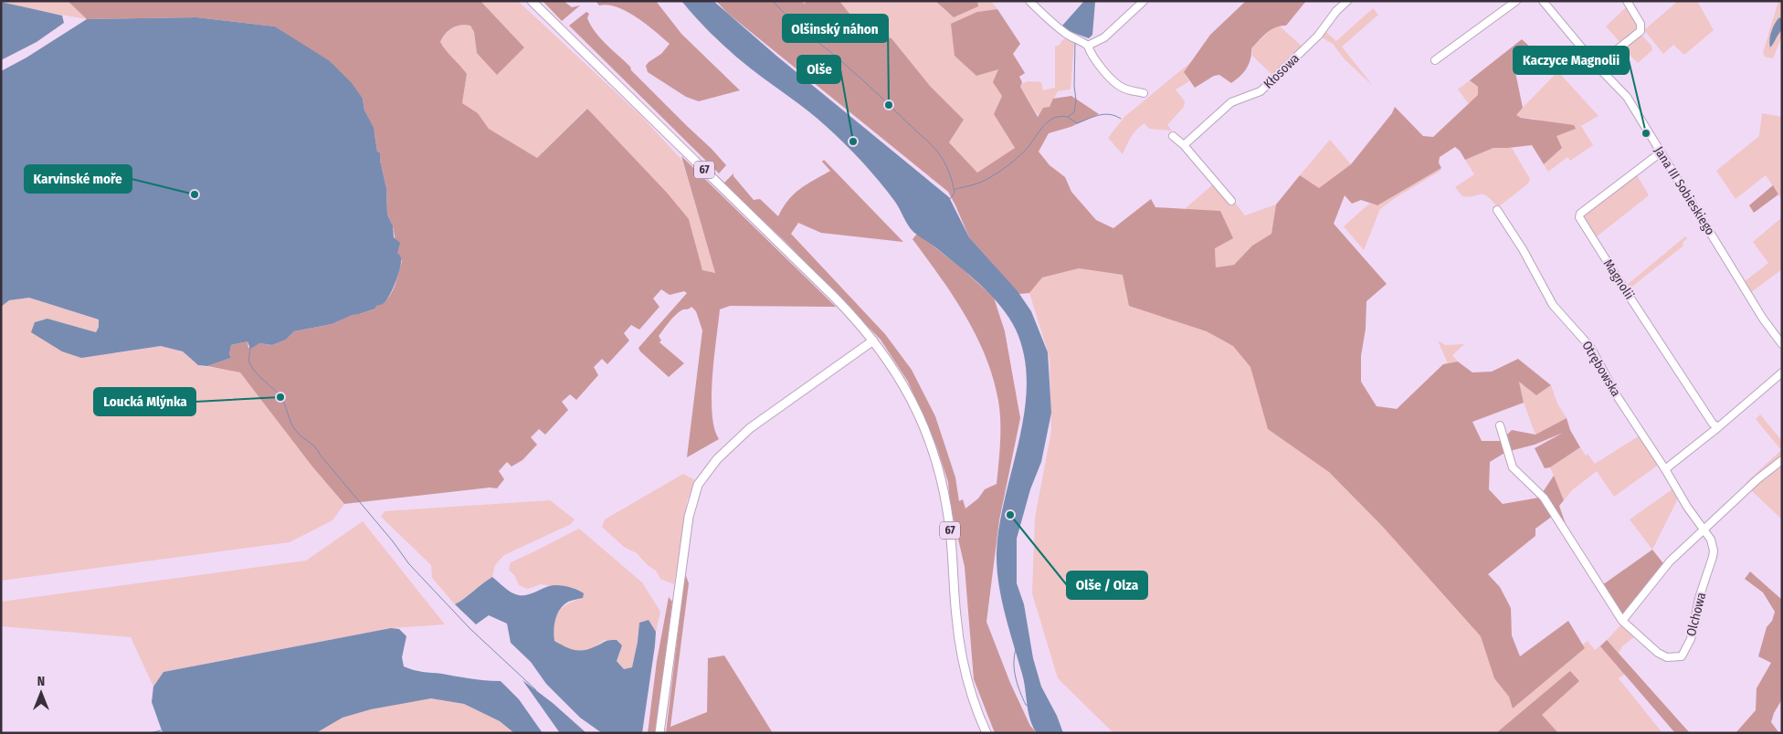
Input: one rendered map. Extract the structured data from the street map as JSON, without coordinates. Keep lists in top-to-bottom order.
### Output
{
  "streets": {
    "main road": ["67"],
    "street": [
      "Kłosowa",
      "Jana III Sobieskiego",
      "Magnolii",
      "Otrębowska",
      "Olchowa"
    ]
  },
  "crossings": [
    ["Jana III Sobieskiego", "Magnolii"],
    ["Otrębowska", "Olchowa"]
  ],
  "places": [
    "Olšinský náhon",
    "Kaczyce Magnolii",
    "Olše",
    "Karvinské moře",
    "Loucká Mlýnka",
    "Olše / Olza"
  ],
  "north": "top"
}
